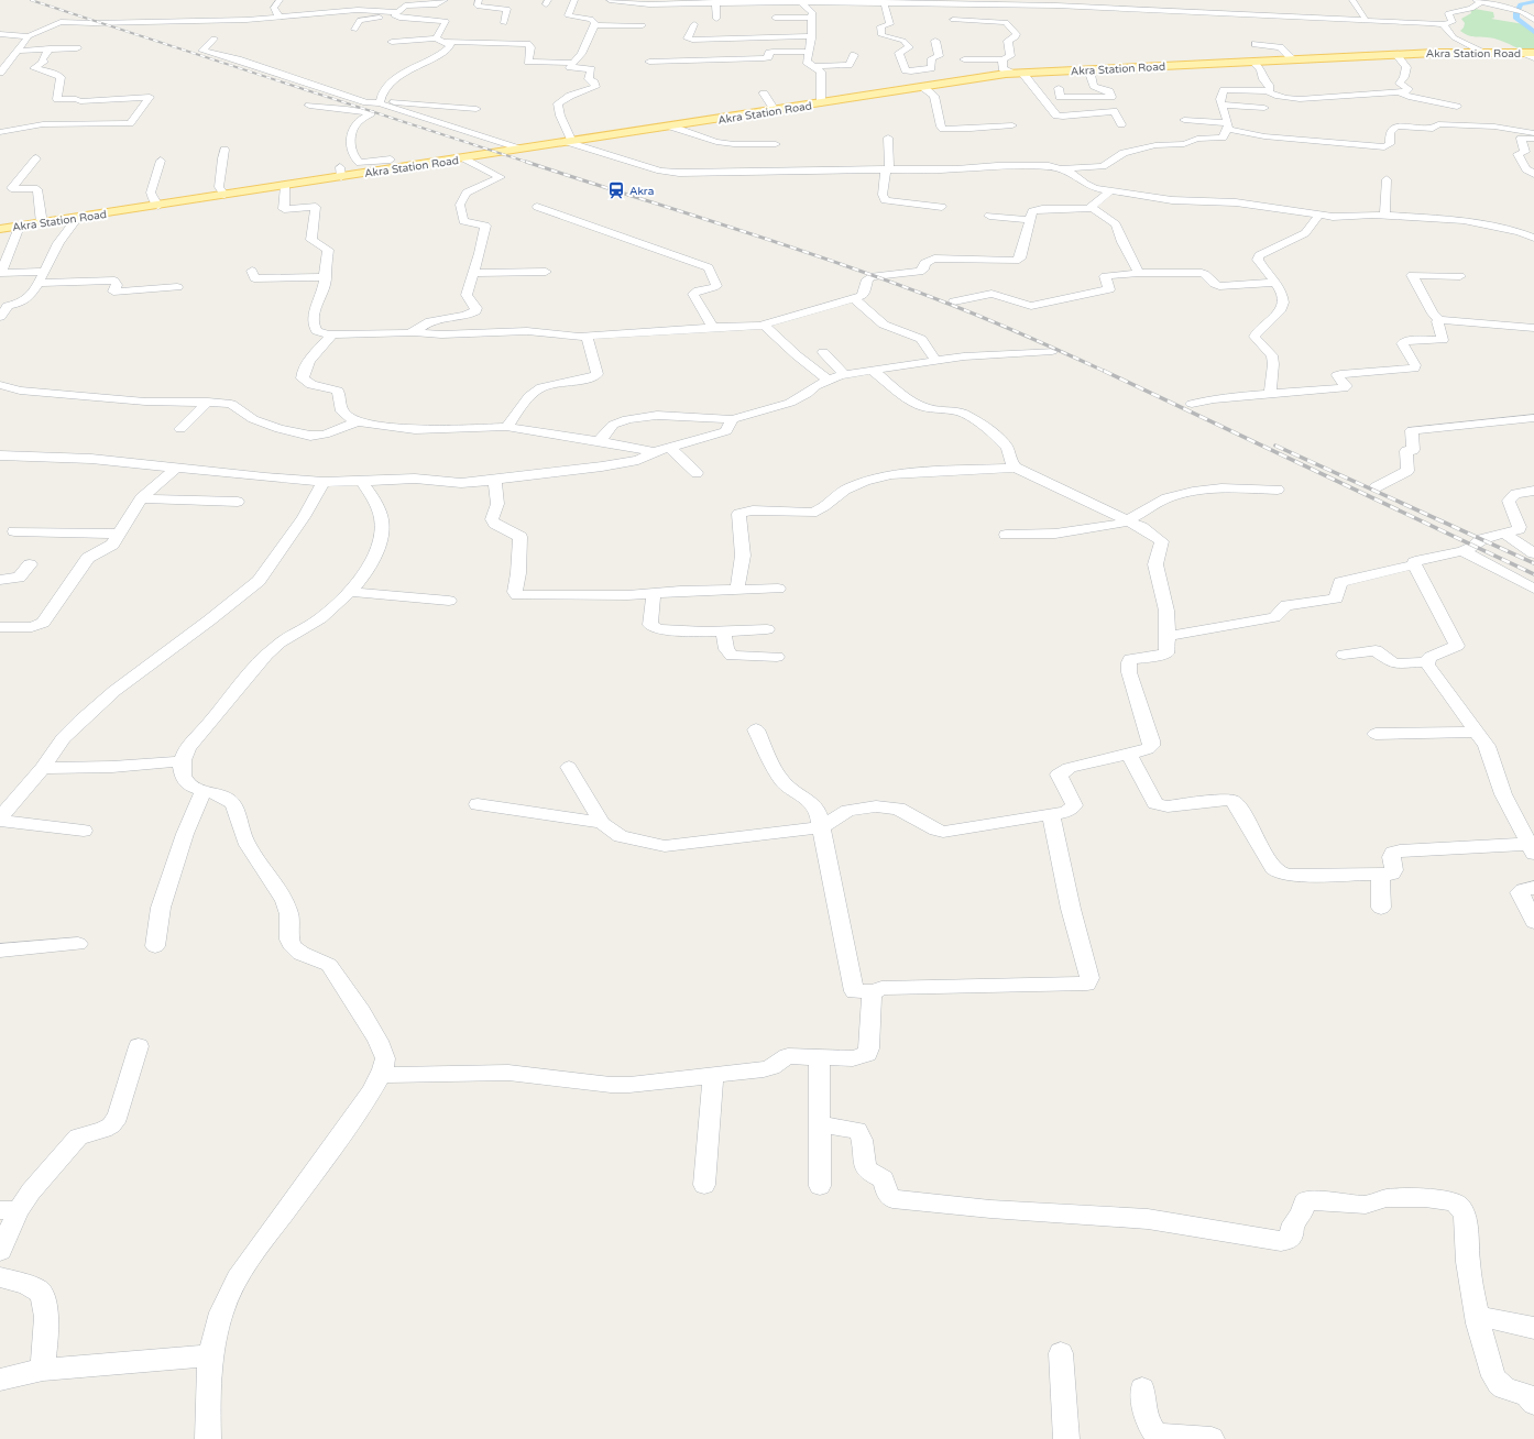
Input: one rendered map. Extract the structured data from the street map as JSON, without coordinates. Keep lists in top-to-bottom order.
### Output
{
  "streets": {
    "main road": ["Akra Station Road"]
  },
  "places": {
    "station": ["Akra"]
  }
}
